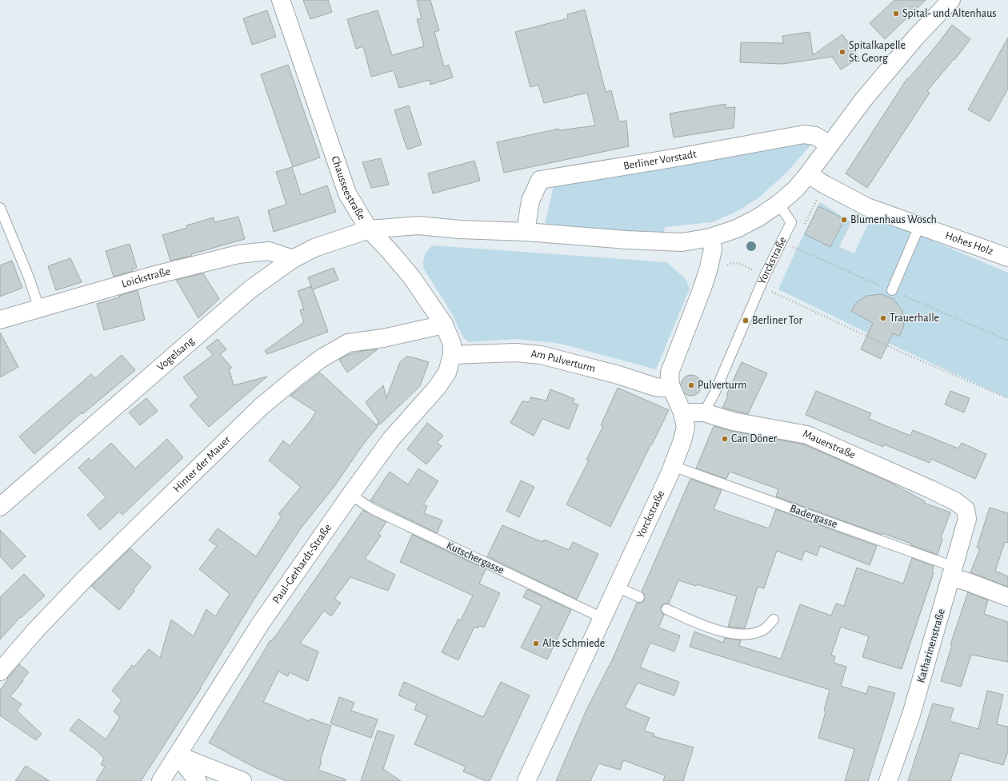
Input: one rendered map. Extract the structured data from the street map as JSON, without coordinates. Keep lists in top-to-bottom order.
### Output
{
  "streets": {
    "street": [
      "Berliner Vorstadt",
      "Chausseestraße",
      "Hohes Holz",
      "Yorckstraße",
      "Loickstraße",
      "Vogelsang",
      "Am Pulverturm",
      "Mauerstraße",
      "Hinter der Mauer",
      "Paul-Gerhardt-Straße",
      "Katharinenstraße"
    ],
    "lane": ["Badergasse", "Kutschergasse"]
  },
  "crossings": [
    ["Chausseestraße", "Vogelsang"],
    ["Chausseestraße", "Am Pulverturm"],
    ["Chausseestraße", "Hinter der Mauer"],
    ["Chausseestraße", "Paul-Gerhardt-Straße"],
    ["Yorckstraße", "Am Pulverturm"],
    ["Yorckstraße", "Mauerstraße"],
    ["Yorckstraße", "Badergasse"],
    ["Yorckstraße", "Kutschergasse"],
    ["Loickstraße", "Vogelsang"],
    ["Am Pulverturm", "Paul-Gerhardt-Straße"],
    ["Mauerstraße", "Katharinenstraße"],
    ["Badergasse", "Katharinenstraße"],
    ["Kutschergasse", "Paul-Gerhardt-Straße"]
  ],
  "places": [
    "Spital- und Altenhaus",
    "Spitalkapelle St. Georg",
    "Blumenhaus Wosch",
    "Trauerhalle",
    "Berliner Tor",
    "Pulverturm",
    "Can Döner",
    "Alte Schmiede"
  ]
}
